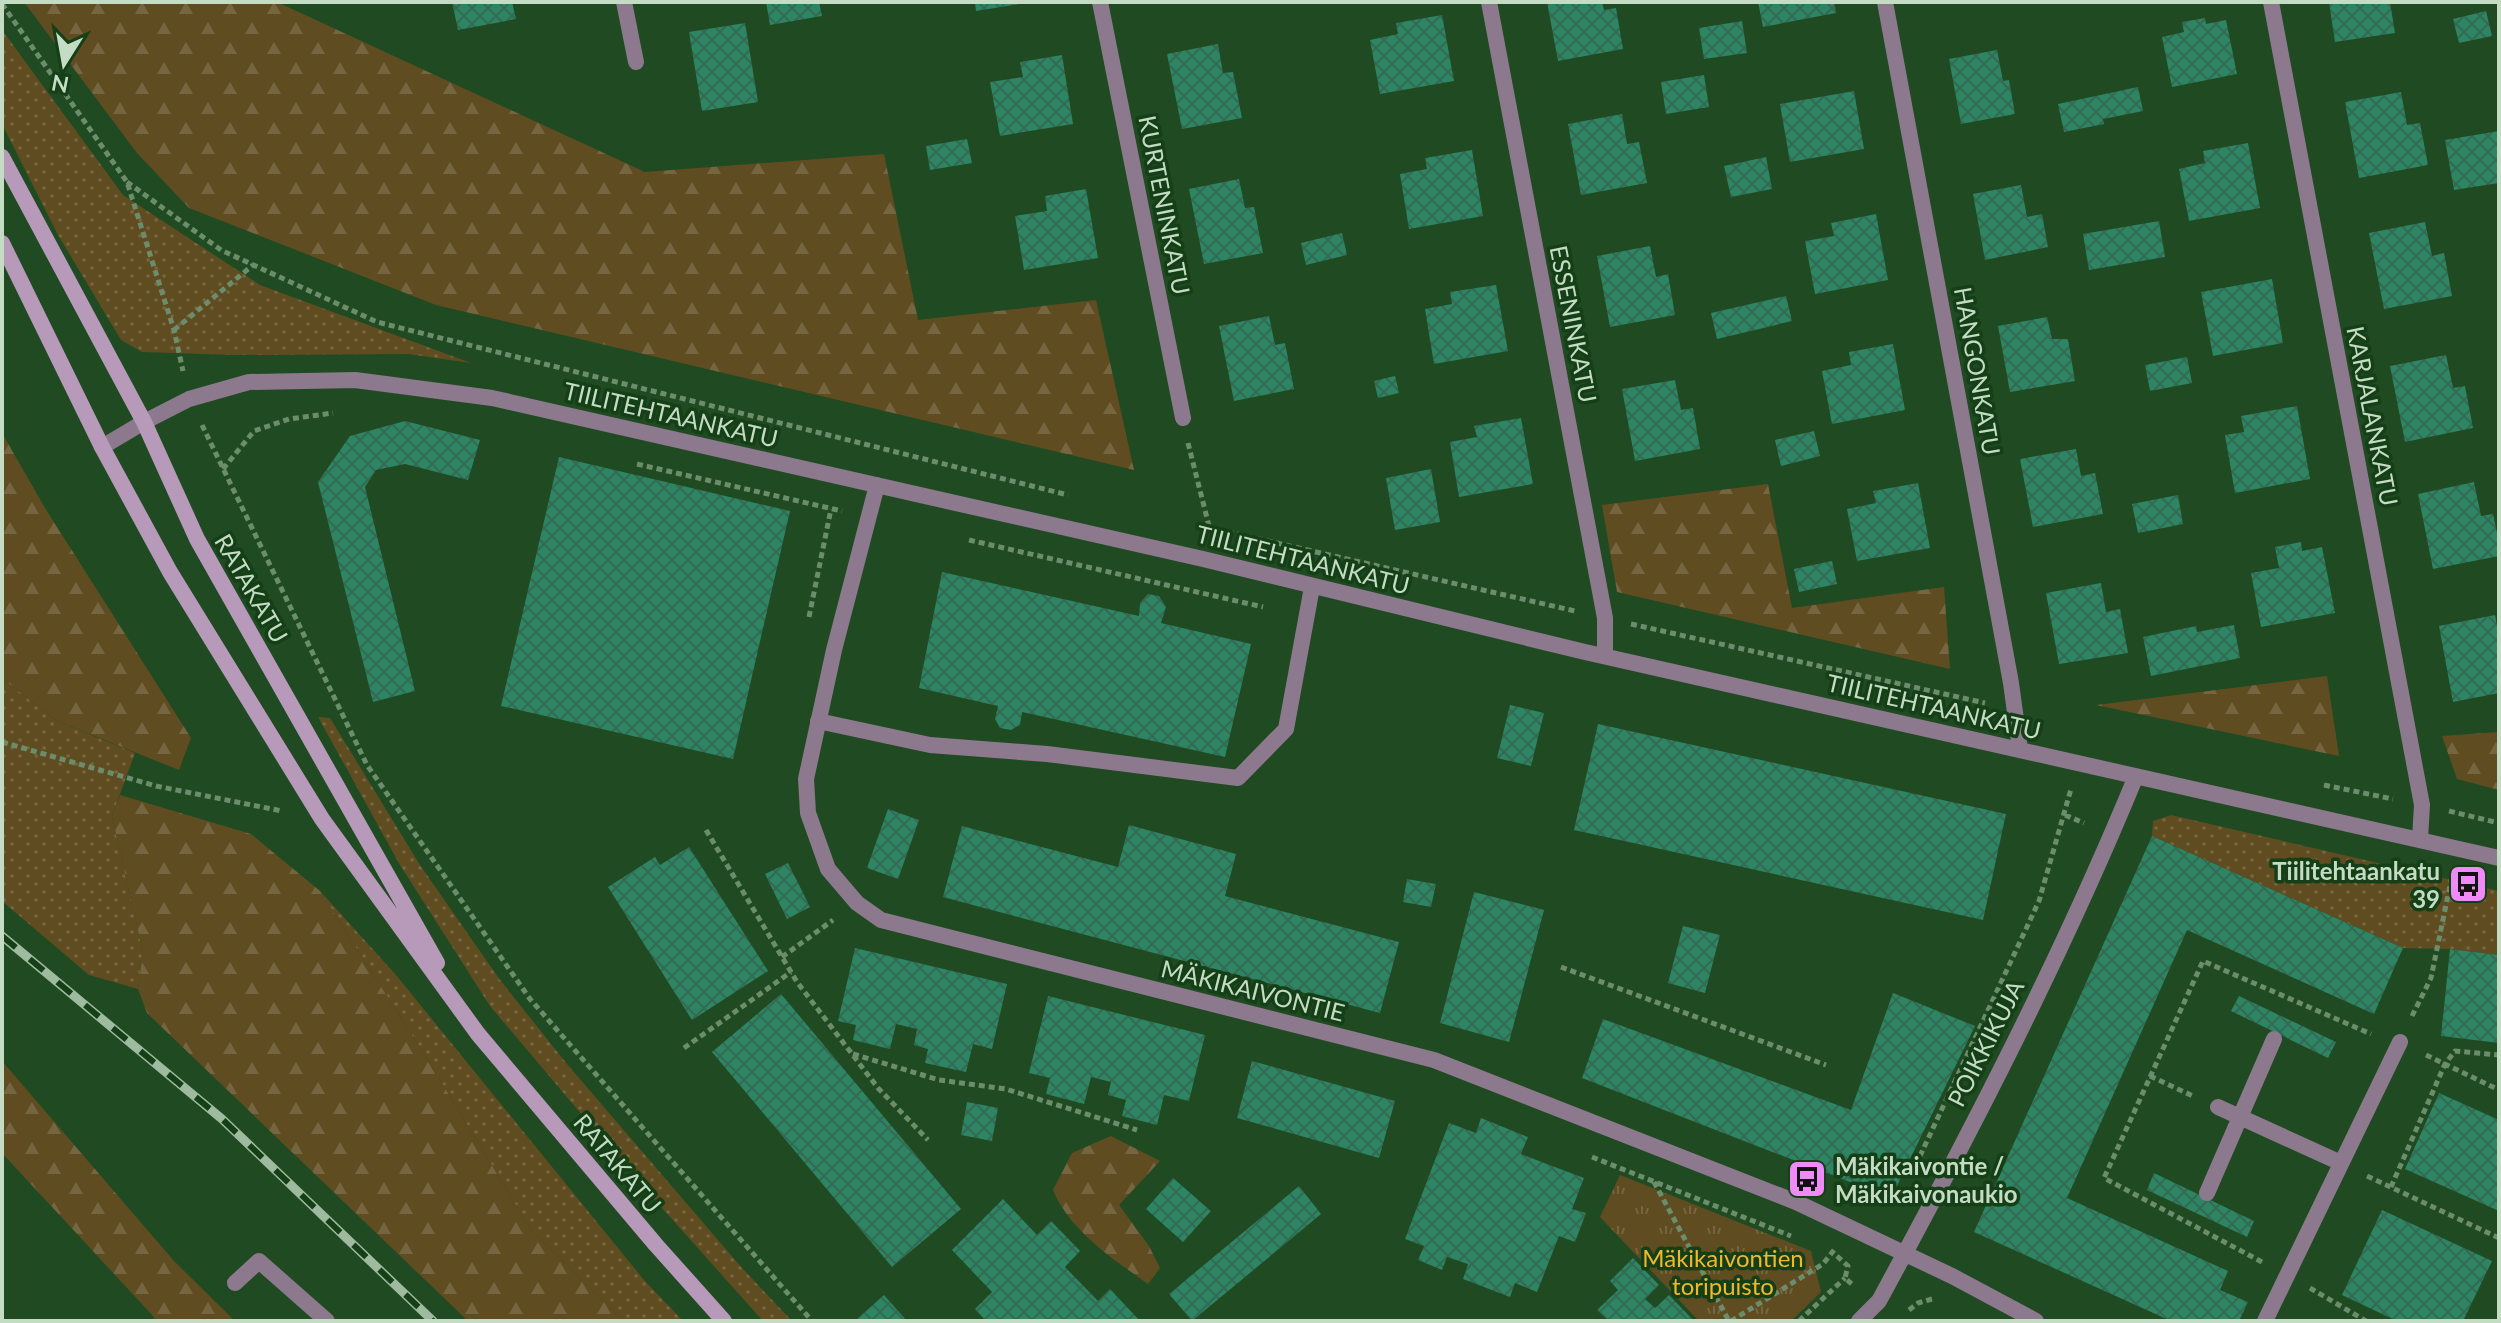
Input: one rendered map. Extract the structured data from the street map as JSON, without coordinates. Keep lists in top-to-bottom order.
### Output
{
  "streets": {
    "main road": ["RATAKATU"],
    "street": [
      "KURTENINKATU",
      "ESSENINKATU",
      "HANGONKATU",
      "TIILITEHTAANKATU",
      "KARJALANKATU",
      "MÄKIKAIVONTIE",
      "POIKKIKUJA"
    ]
  },
  "crossings": [
    ["ESSENINKATU", "TIILITEHTAANKATU"],
    ["HANGONKATU", "TIILITEHTAANKATU"],
    ["TIILITEHTAANKATU", "KARJALANKATU"],
    ["TIILITEHTAANKATU", "RATAKATU"],
    ["TIILITEHTAANKATU", "MÄKIKAIVONTIE"],
    ["TIILITEHTAANKATU", "POIKKIKUJA"],
    ["MÄKIKAIVONTIE", "POIKKIKUJA"]
  ],
  "parks": ["Mäkikaivontien toripuisto"],
  "places": {
    "bus stop": ["Tiilitehtaankatu 39", "Mäkikaivontie / Mäkikaivonaukio"]
  },
  "north": "bottom"
}
